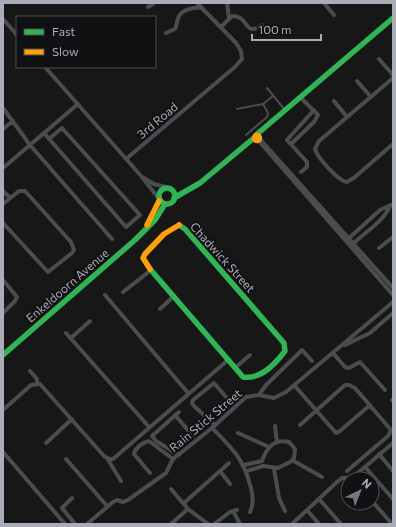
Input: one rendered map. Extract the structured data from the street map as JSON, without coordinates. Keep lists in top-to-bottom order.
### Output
{
  "streets": {
    "street": [
      "3rd Road",
      "Chadwick Street",
      "Enkeldoorn Avenue",
      "Rain Stick Street"
    ]
  },
  "legend": ["Fast", "Slow"],
  "scale_bar": "100 m",
  "north": "top right"
}
